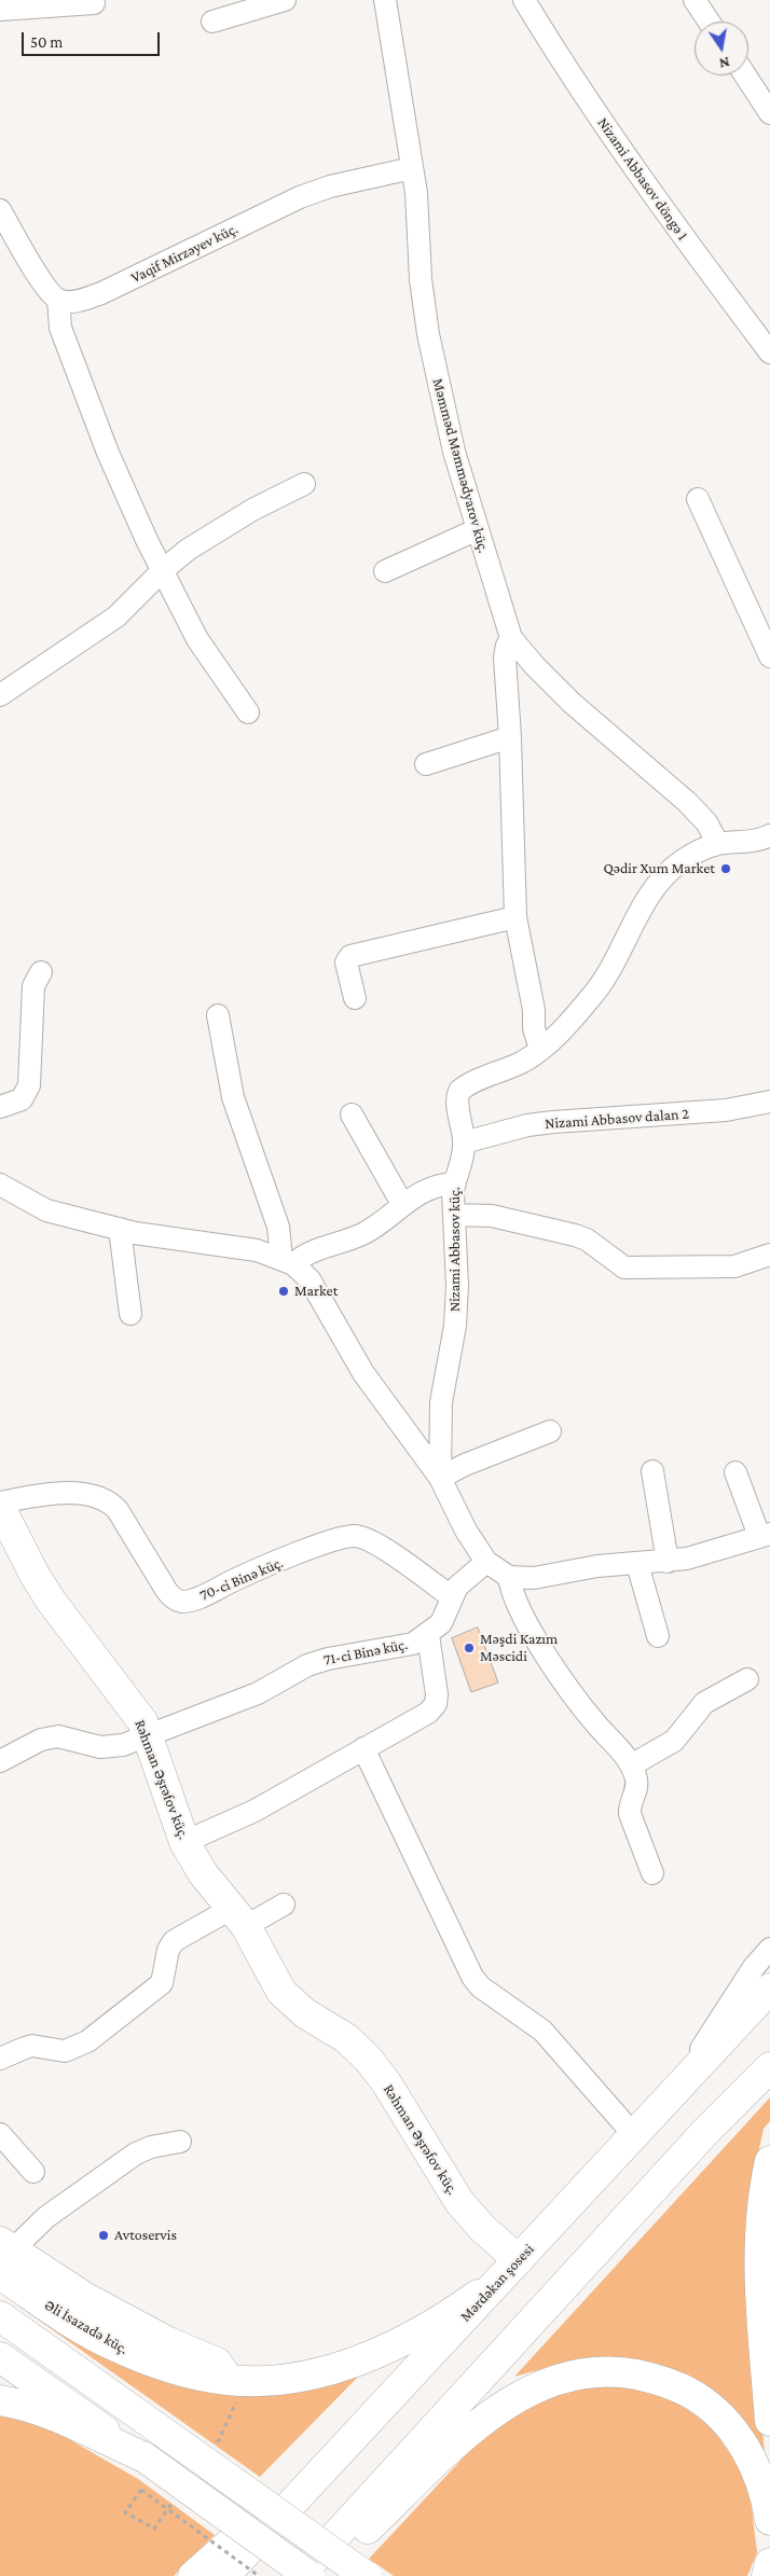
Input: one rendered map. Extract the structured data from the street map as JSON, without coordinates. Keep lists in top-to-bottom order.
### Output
{
  "streets": {
    "main road": ["Rəhman Əşrəfov küç.", "Mərdəkan şosesi", "Əli İsazadə küç."],
    "street": [
      "Nizami Abbasov döngə 1",
      "Vaqif Mirzəyev küç.",
      "Məmməd Məmmədyarov küç.",
      "Nizami Abbasov dalan 2",
      "Nizami Abbasov küç.",
      "70-ci Binə küç.",
      "71-ci Binə küç."
    ]
  },
  "crossings": [
    ["Vaqif Mirzəyev küç.", "Məmməd Məmmədyarov küç."],
    ["Məmməd Məmmədyarov küç.", "Nizami Abbasov küç."],
    ["Nizami Abbasov dalan 2", "Nizami Abbasov küç."],
    ["Nizami Abbasov küç.", "71-ci Binə küç."],
    ["70-ci Binə küç.", "71-ci Binə küç."],
    ["71-ci Binə küç.", "Rəhman Əşrəfov küç."],
    ["Rəhman Əşrəfov küç.", "Mərdəkan şosesi"],
    ["Rəhman Əşrəfov küç.", "Əli İsazadə küç."],
    ["Mərdəkan şosesi", "Əli İsazadə küç."]
  ],
  "places": [
    "Qədir Xum Market",
    "Market",
    "Məşdi Kazım Məscidi",
    "Avtoservis"
  ],
  "scale_bar": "50 m",
  "north": "bottom"
}
